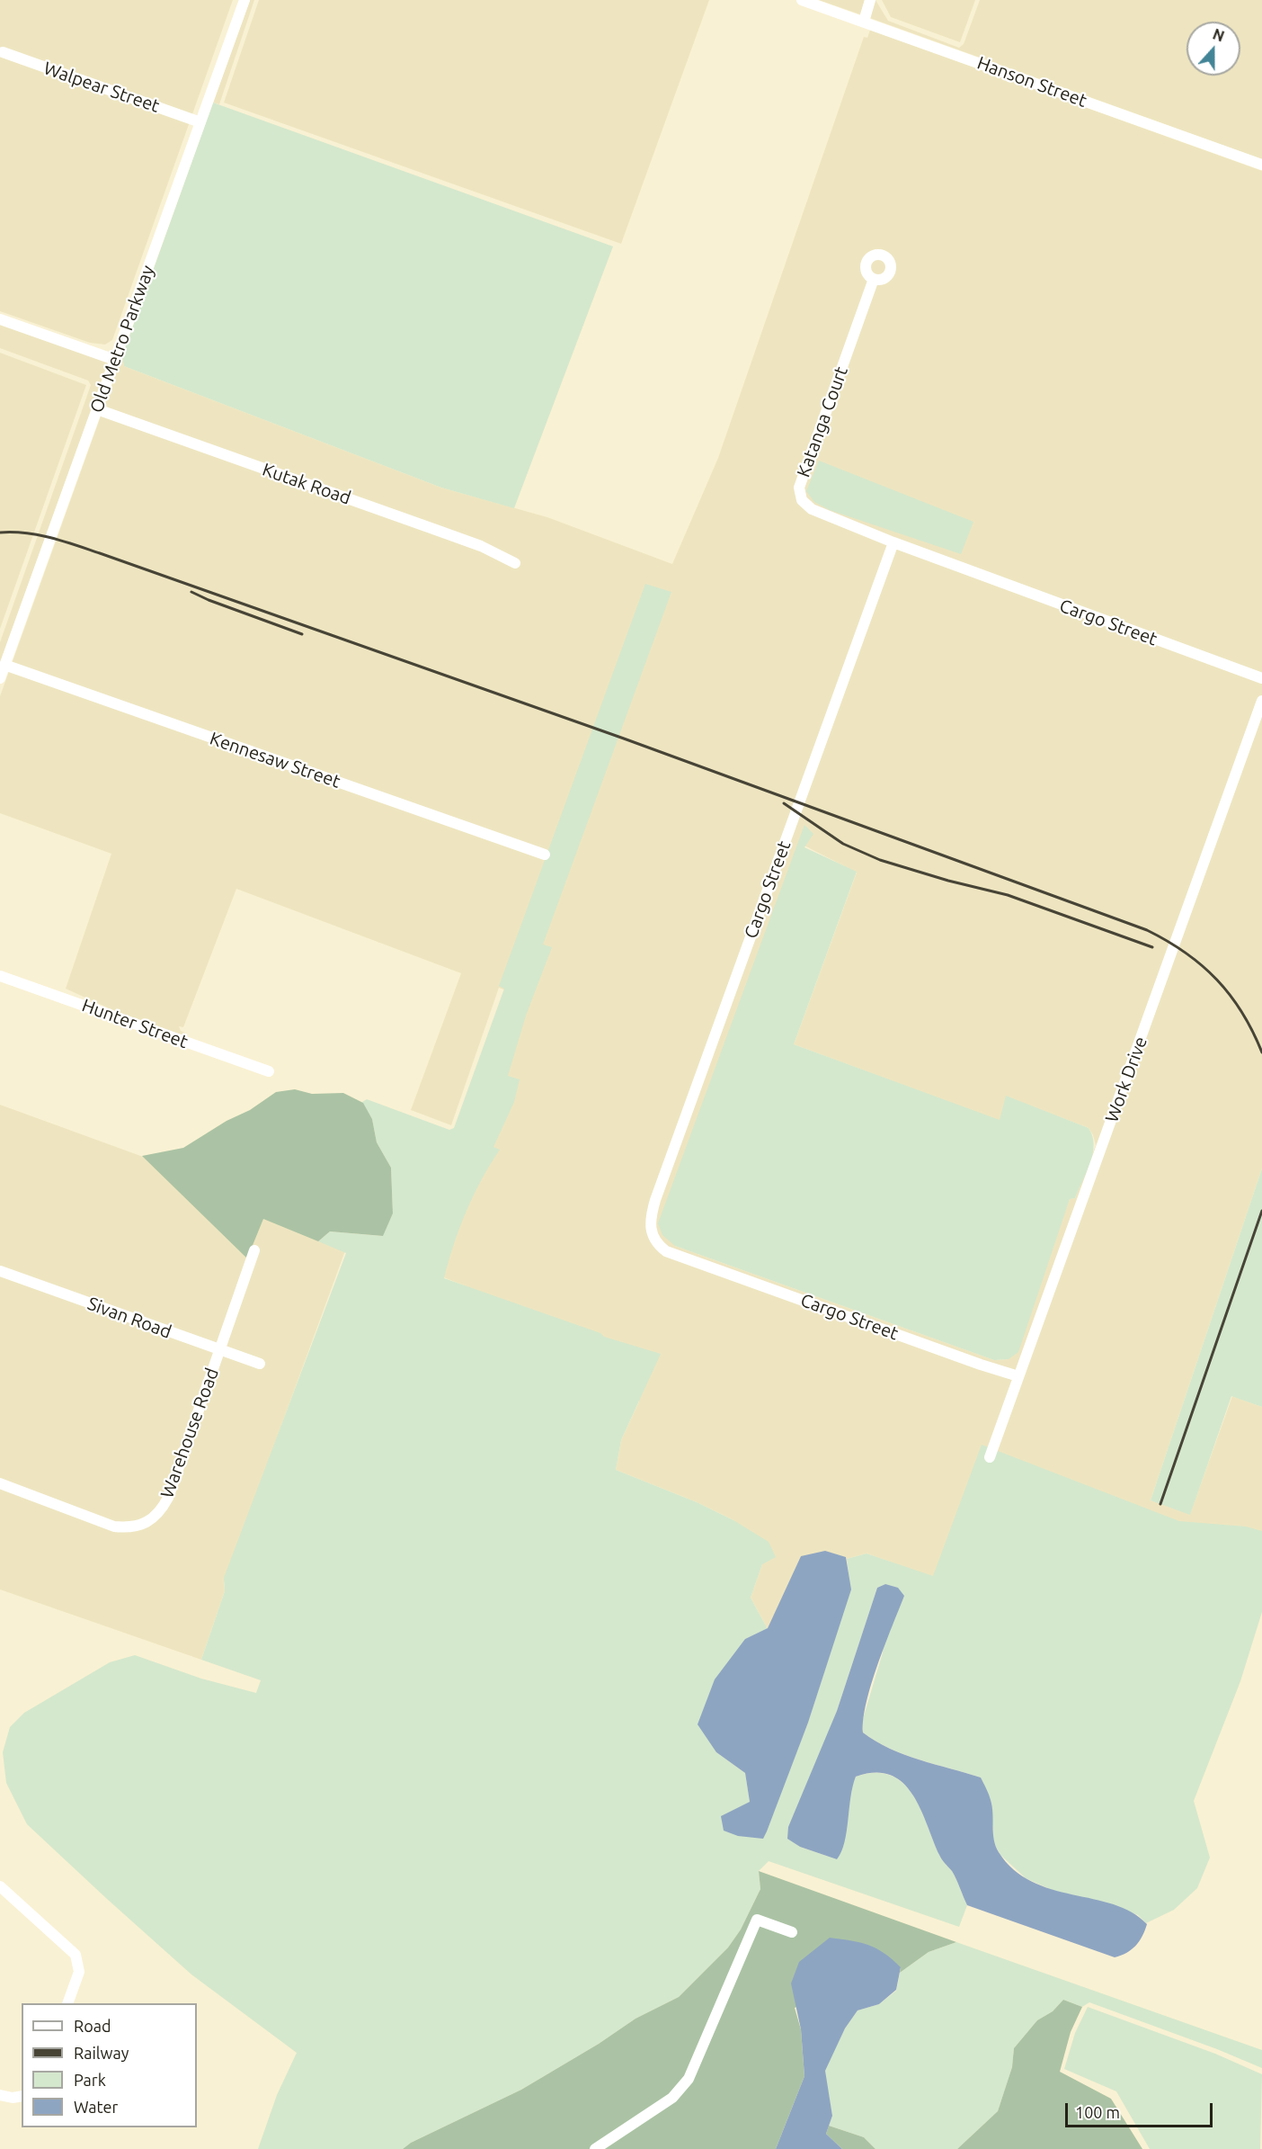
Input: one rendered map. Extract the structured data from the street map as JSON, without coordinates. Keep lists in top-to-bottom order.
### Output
{
  "streets": {
    "street": [
      "Hanson Street",
      "Walpear Street",
      "Old Metro Parkway",
      "Katanga Court",
      "Kutak Road",
      "Cargo Street",
      "Kennesaw Street",
      "Hunter Street",
      "Work Drive",
      "Sivan Road",
      "Warehouse Road"
    ]
  },
  "crossings": [
    ["Walpear Street", "Old Metro Parkway"],
    ["Old Metro Parkway", "Kutak Road"],
    ["Old Metro Parkway", "Kennesaw Street"],
    ["Katanga Court", "Cargo Street"],
    ["Cargo Street", "Work Drive"],
    ["Sivan Road", "Warehouse Road"]
  ],
  "legend": [
    "Road",
    "Railway",
    "Park",
    "Water"
  ],
  "scale_bar": "100 m",
  "north": "top"
}
